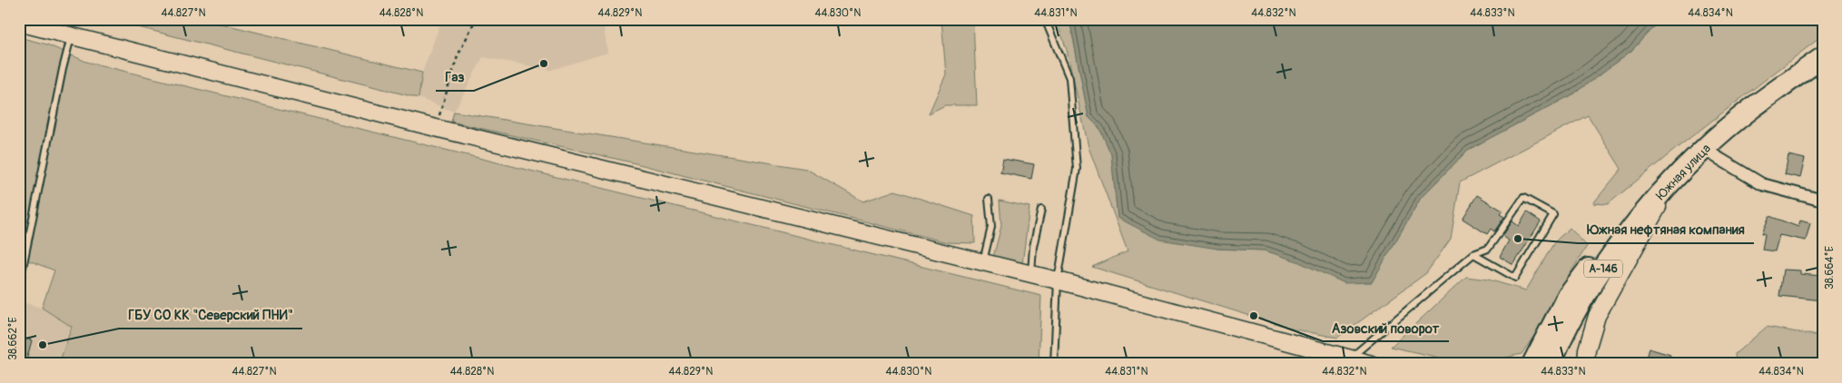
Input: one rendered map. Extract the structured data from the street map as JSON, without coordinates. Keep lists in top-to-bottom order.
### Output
{
  "streets": {
    "highway": ["Южная улица", "А-146"]
  },
  "places": [
    "Газ",
    "Южная нефтяная компания",
    "Азовский поворот",
    "ГБУ СО КК \"Северский ПНИ\""
  ],
  "coordinates": [
    "44.827°N",
    "44.828°N",
    "44.829°N",
    "44.830°N",
    "44.831°N",
    "44.832°N",
    "44.833°N",
    "44.834°N",
    "38.664°E",
    "38.662°E"
  ]
}
